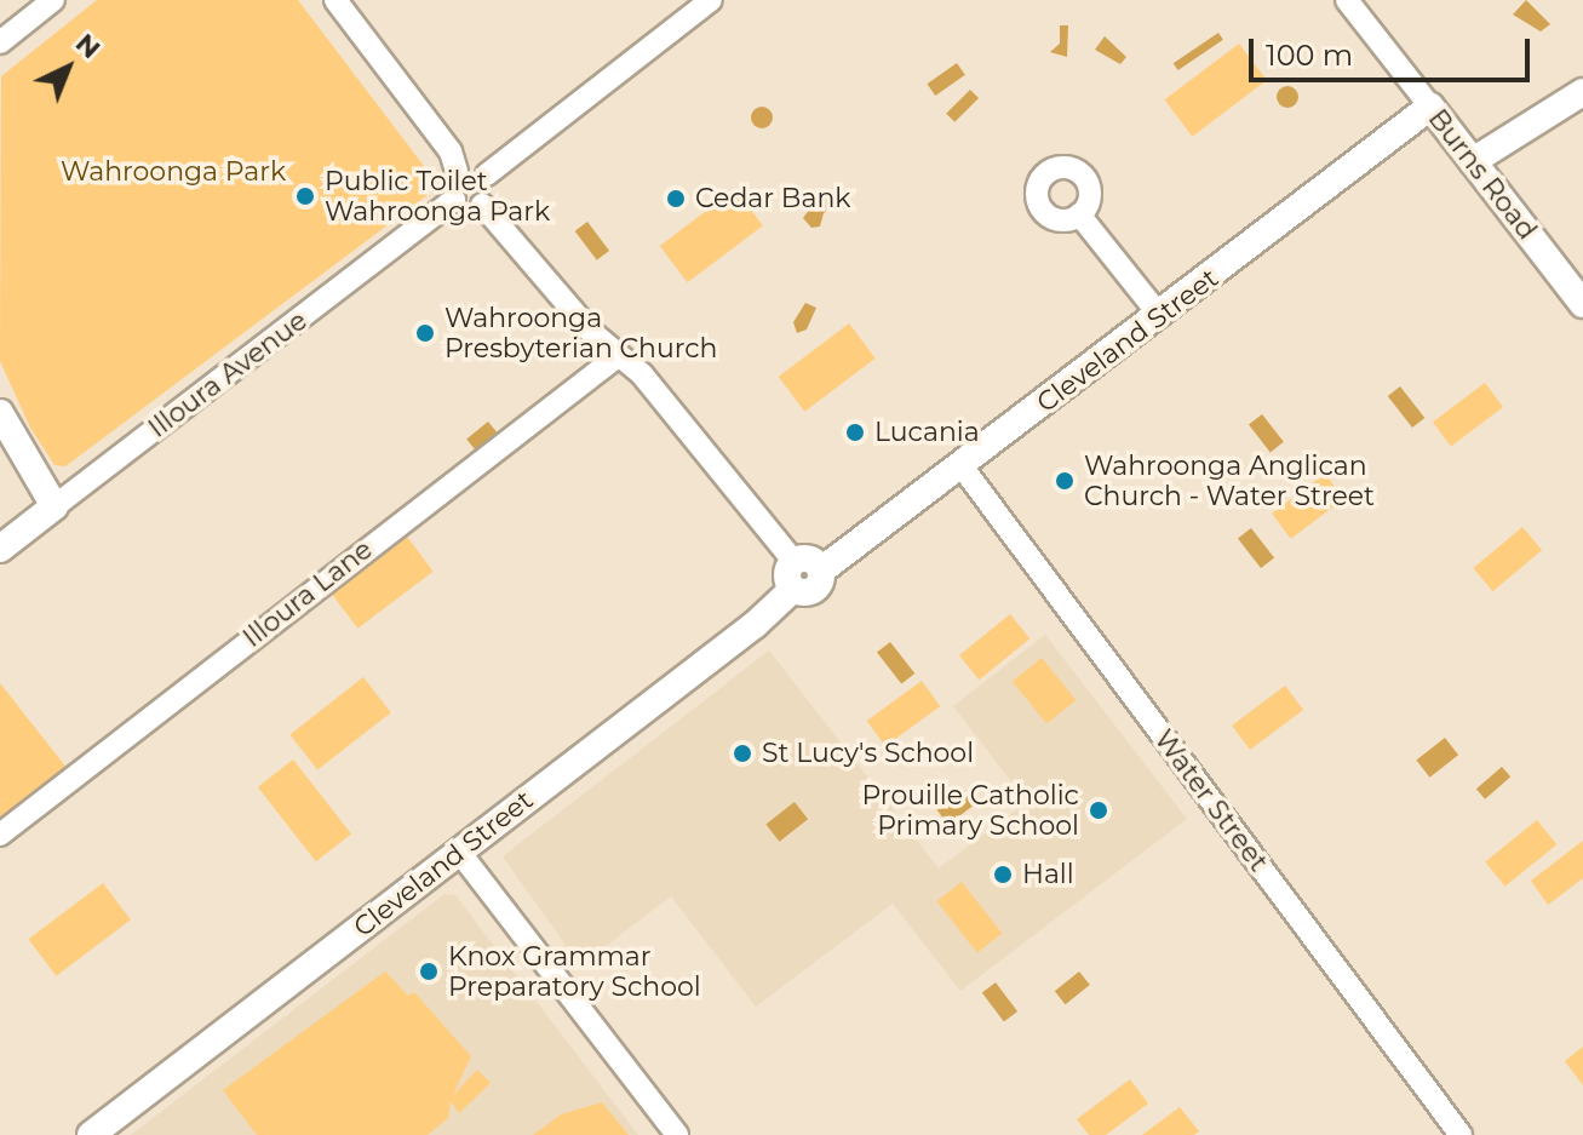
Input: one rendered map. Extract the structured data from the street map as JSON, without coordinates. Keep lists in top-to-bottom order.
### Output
{
  "streets": {
    "street": [
      "Burns Road",
      "Cleveland Street",
      "Illoura Avenue",
      "Illoura Lane",
      "Water Street"
    ]
  },
  "crossings": [
    ["Burns Road", "Cleveland Street"],
    ["Cleveland Street", "Water Street"]
  ],
  "parks": ["Wahroonga Park"],
  "places": [
    "Public Toilet Wahroonga Park",
    "Cedar Bank",
    "Wahroonga Presbyterian Church",
    "Lucania",
    "Wahroonga Anglican Church - Water Street",
    "St Lucy's School",
    "Prouille Catholic Primary School",
    "Hall",
    "Knox Grammar Preparatory School"
  ],
  "scale_bar": "100 m",
  "north": "top right"
}
